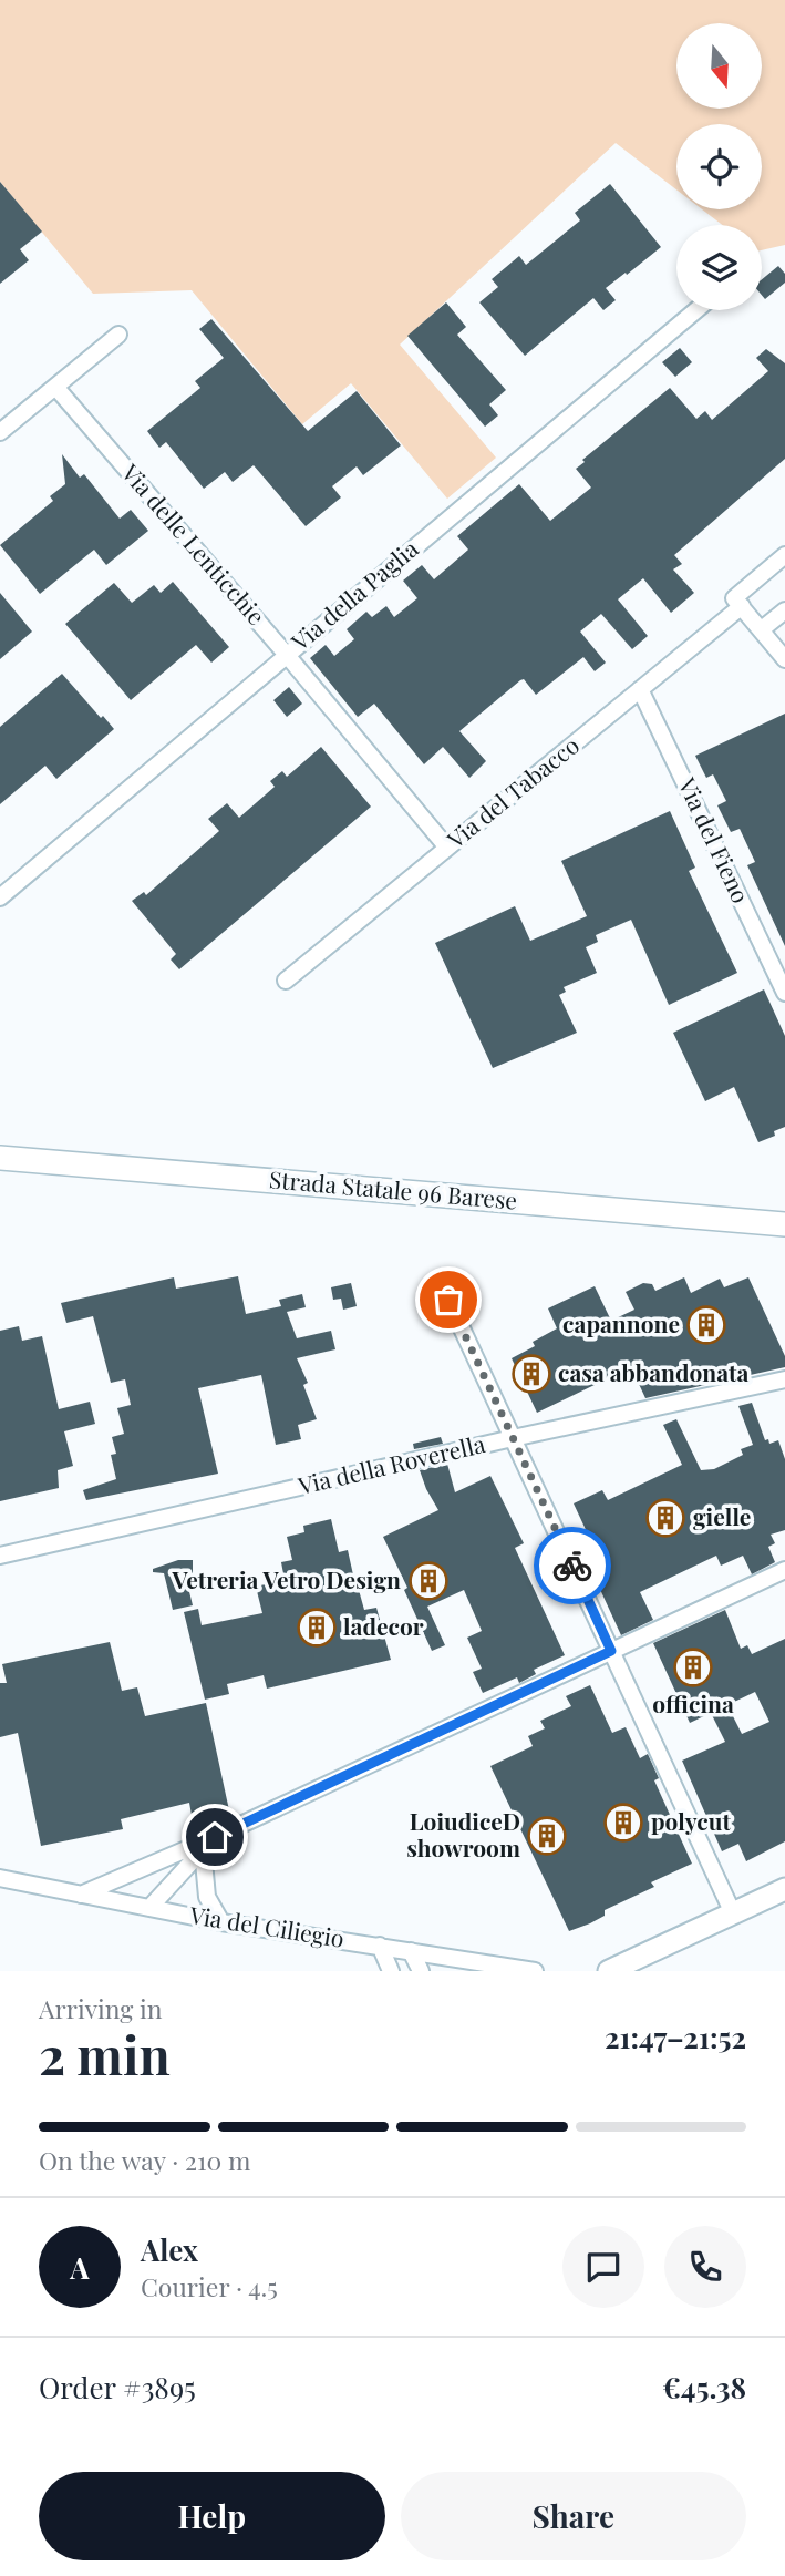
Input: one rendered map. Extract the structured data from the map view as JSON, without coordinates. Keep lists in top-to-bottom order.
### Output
{
  "streets": {
    "main road": ["Strada Statale 96 Barese"],
    "street": [
      "Via delle Lenticchie",
      "Via della Paglia",
      "Via del Tabacco",
      "Via del Fieno",
      "Via della Roverella",
      "Via del Ciliegio"
    ]
  },
  "crossings": [
    ["Via delle Lenticchie", "Via della Paglia"],
    ["Via delle Lenticchie", "Via del Tabacco"],
    ["Via del Tabacco", "Via del Fieno"]
  ],
  "places": {
    "building": [
      "capannone",
      "casa abbandonata",
      "gielle",
      "Vetreria Vetro Design",
      "ladecor",
      "officina",
      "polycut",
      "LoiudiceD showroom"
    ]
  },
  "north": "bottom",
  "page": {
    "heading": ["2 min", "Arriving in", "21:47–21:52"],
    "panel": [
      "Alex",
      "Courier · 4.5",
      "Order #3895",
      "€45.38"
    ],
    "bar": "On the way · 210 m",
    "round": "A",
    "buttons": ["Help", "Share"]
  }
}
